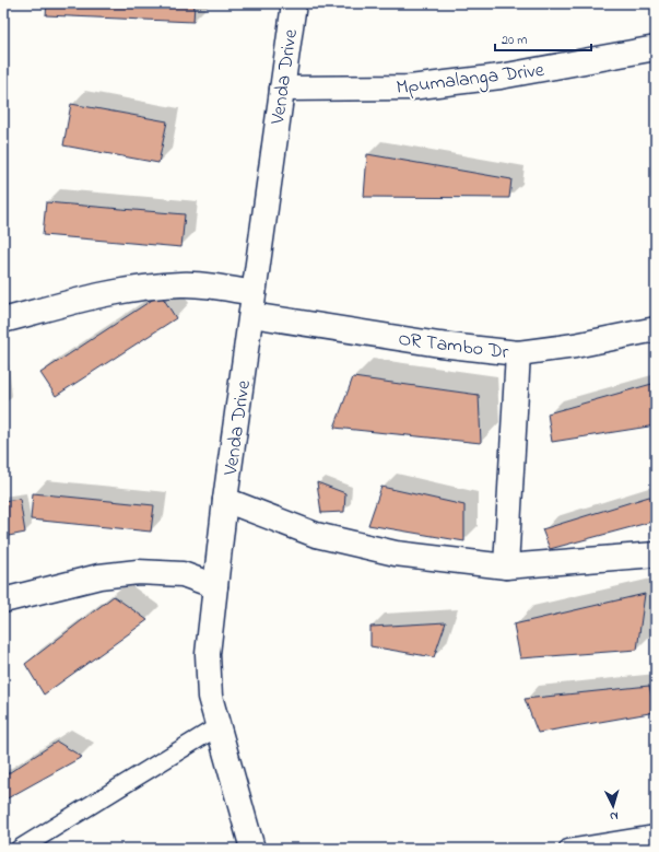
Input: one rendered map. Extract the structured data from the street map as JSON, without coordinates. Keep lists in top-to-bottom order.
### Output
{
  "streets": {
    "street": ["Venda Drive", "Mpumalanga Drive", "OR Tambo Dr"]
  },
  "crossings": [
    ["Venda Drive", "Mpumalanga Drive"],
    ["Venda Drive", "OR Tambo Dr"]
  ],
  "scale_bar": "20 m",
  "north": "bottom"
}
